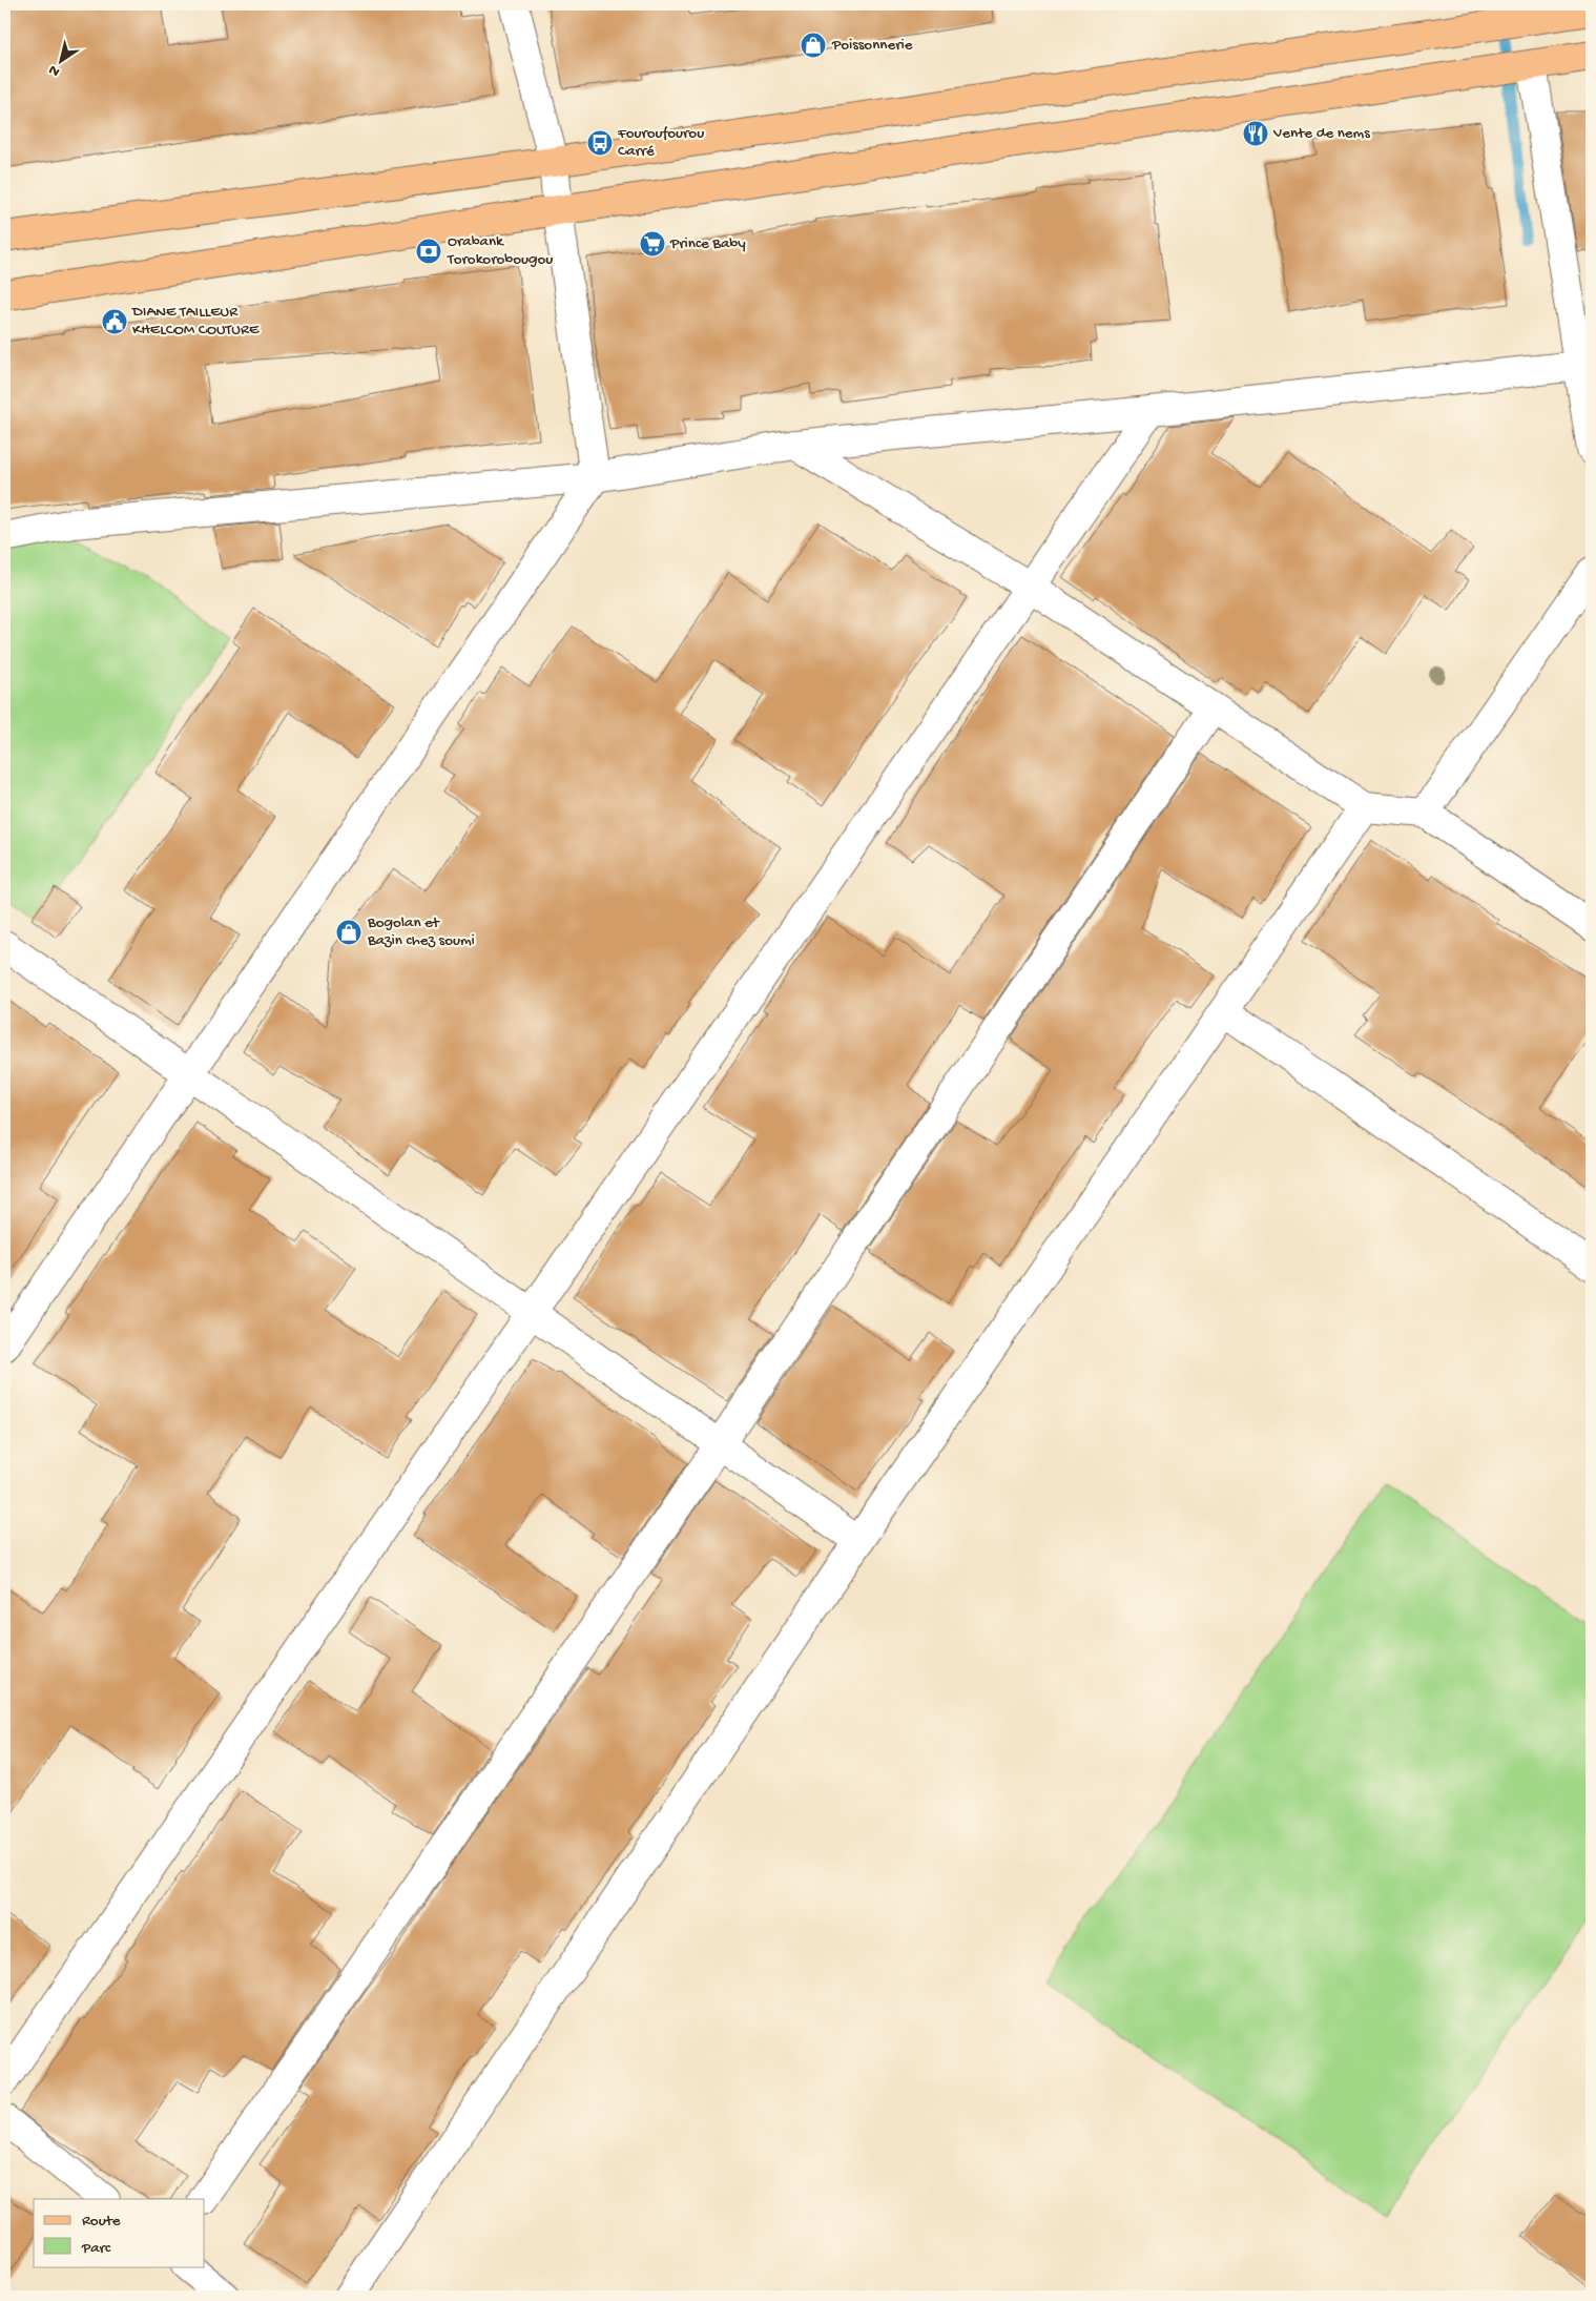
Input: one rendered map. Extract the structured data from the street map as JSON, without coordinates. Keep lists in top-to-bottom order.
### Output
{
  "places": {
    "shop": ["Poissonnerie", "Bogolan et Bazin chez soumi"],
    "restaurant": ["Vente de nems"],
    "bus stop": ["Fouroufourou Carré"],
    "supermarket": ["Prince Baby"],
    "bank": ["Orabank Torokorobougou"],
    "public building": ["DIANE TAILLEUR KHELCOM COUTURE"]
  },
  "legend": ["Route", "Parc"],
  "north": "bottom left"
}
